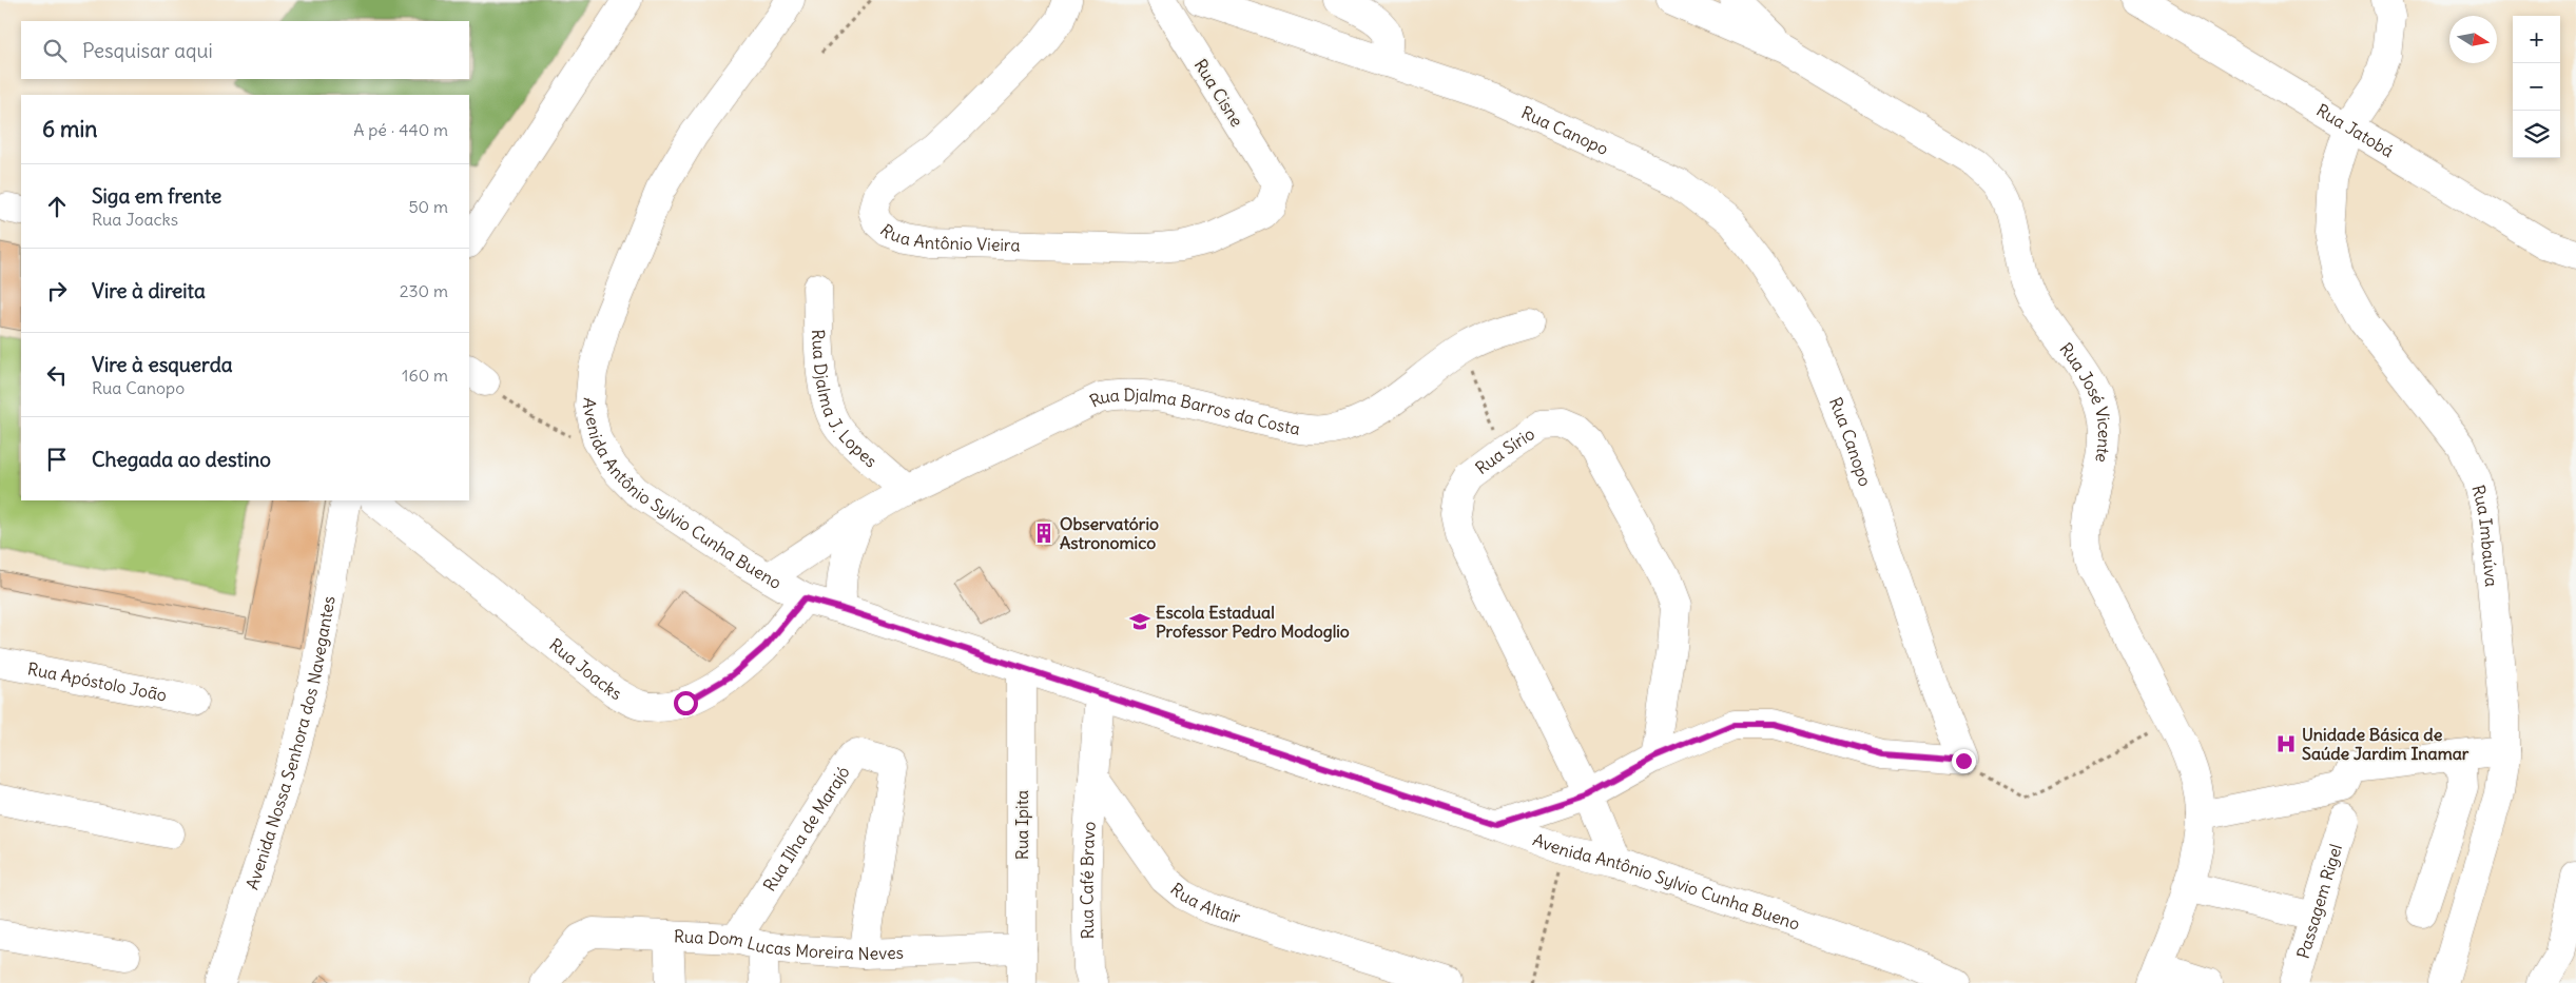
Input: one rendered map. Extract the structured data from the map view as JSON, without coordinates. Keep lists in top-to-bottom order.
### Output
{
  "streets": {
    "street": [
      "Rua Cisne",
      "Rua Jatobá",
      "Rua Canopo",
      "Rua Antônio Vieira",
      "Rua Djalma J. Lopes",
      "Rua José Vicente",
      "Rua Djalma Barros da Costa",
      "Rua Sírio",
      "Avenida Antônio Sylvio Cunha Bueno",
      "Rua Imbaúva",
      "Rua Joacks",
      "Rua Apóstolo João",
      "Avenida Nossa Senhora dos Navegantes",
      "Rua Ipita",
      "Rua Ilha de Marajó",
      "Rua Café Bravo",
      "Rua Altair",
      "Passagem Rigel",
      "Rua Dom Lucas Moreira Neves"
    ]
  },
  "crossings": [
    ["Rua Cisne", "Rua Antônio Vieira"],
    ["Rua Jatobá", "Rua Imbaúva"],
    ["Rua Djalma J. Lopes", "Rua Djalma Barros da Costa"],
    ["Rua Djalma Barros da Costa", "Avenida Antônio Sylvio Cunha Bueno"],
    ["Rua Sírio", "Avenida Antônio Sylvio Cunha Bueno"],
    ["Avenida Antônio Sylvio Cunha Bueno", "Rua Joacks"],
    ["Avenida Antônio Sylvio Cunha Bueno", "Rua Ipita"],
    ["Rua Ipita", "Rua Dom Lucas Moreira Neves"],
    ["Rua Ilha de Marajó", "Rua Dom Lucas Moreira Neves"],
    ["Rua Café Bravo", "Rua Altair"]
  ],
  "places": {
    "building": ["Observatório Astronomico"],
    "school or university": ["Escola Estadual Professor Pedro Modoglio"],
    "hospital": ["Unidade Básica de Saúde Jardim Inamar"]
  },
  "north": "right",
  "page": {
    "map_buttons": ["+", "−"],
    "search": "Pesquisar aqui",
    "heading": ["6 min", "A pé · 440 m"],
    "list": [
      ["Siga em frente", "Rua Joacks", "50 m"],
      ["Vire à direita", "230 m"],
      ["Vire à esquerda", "Rua Canopo", "160 m"],
      "Chegada ao destino"
    ]
  }
}
